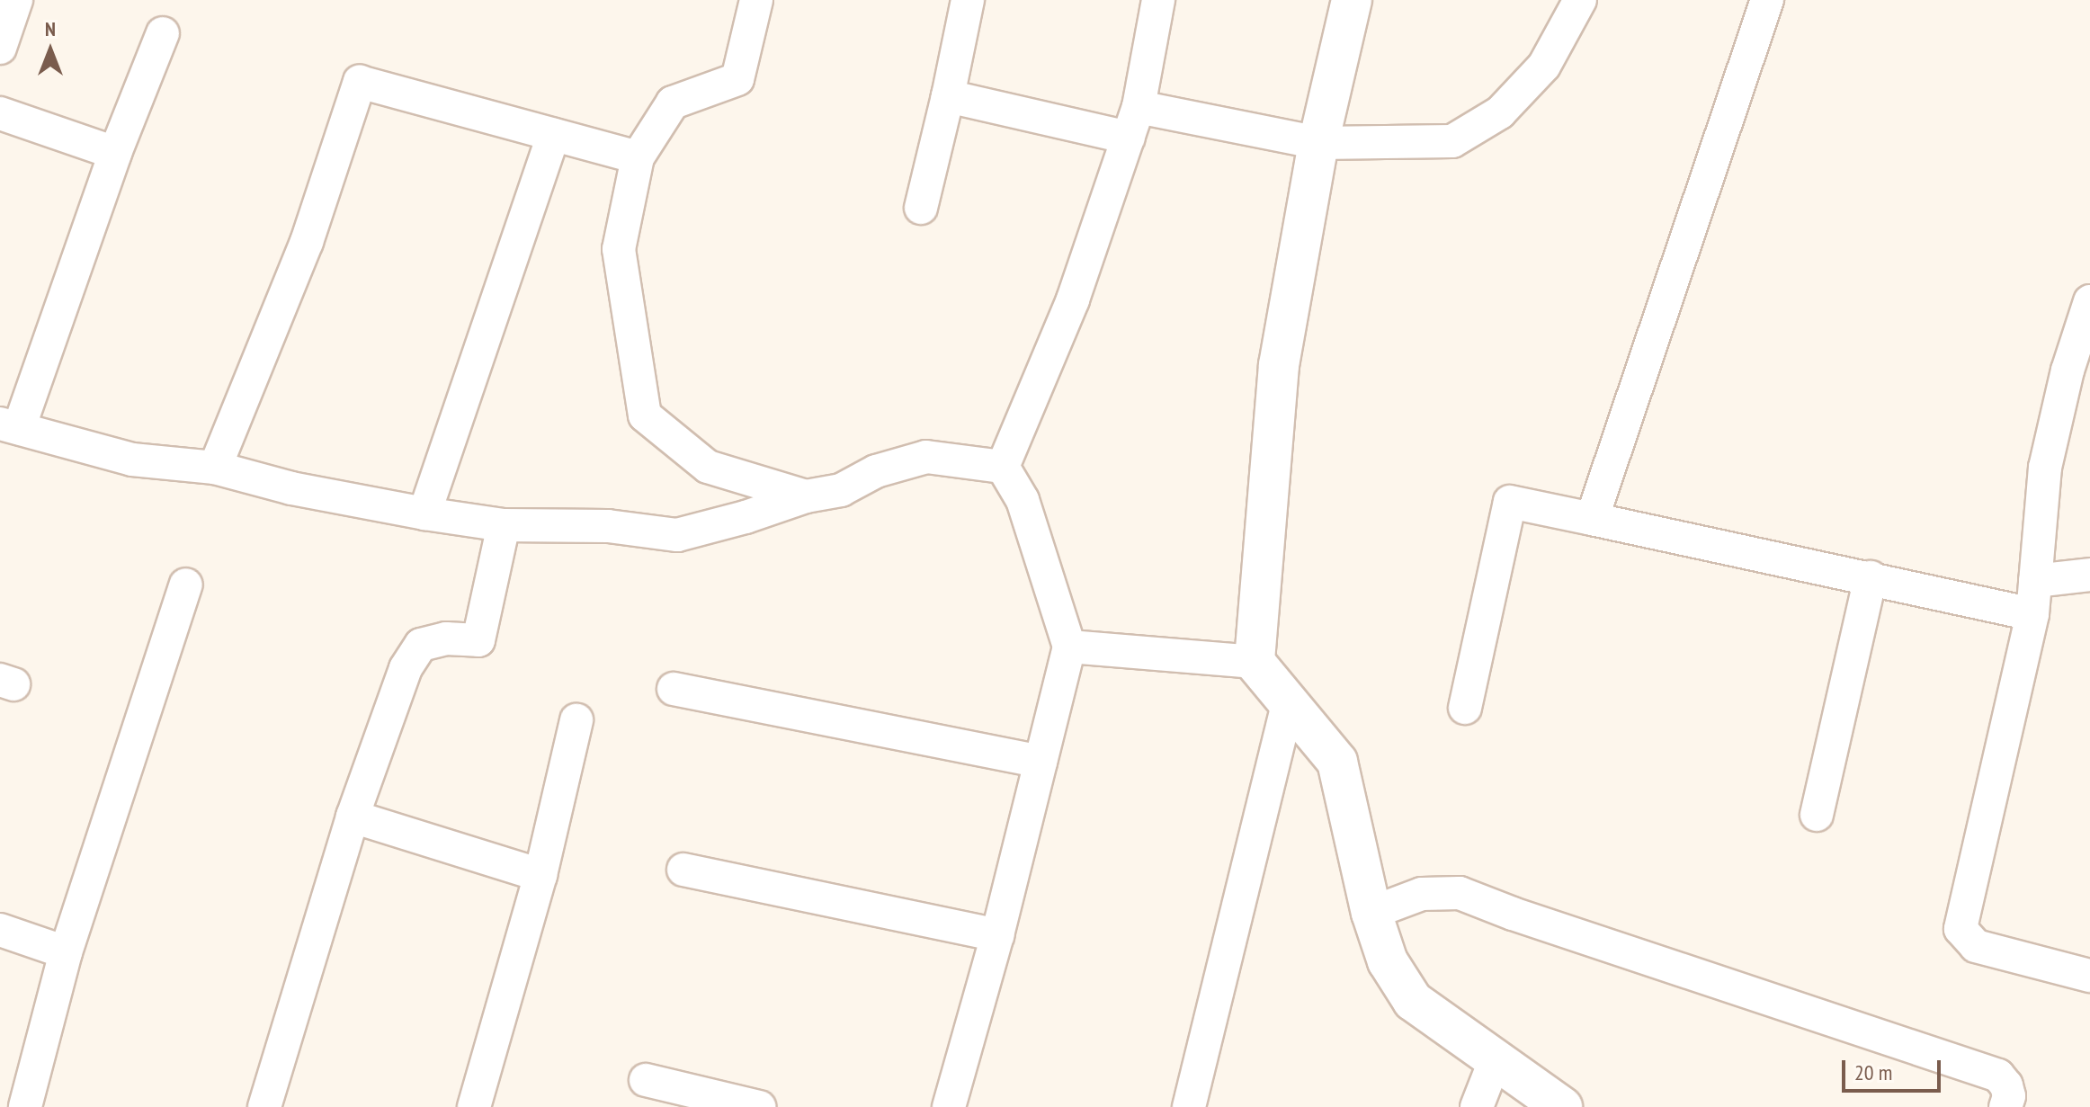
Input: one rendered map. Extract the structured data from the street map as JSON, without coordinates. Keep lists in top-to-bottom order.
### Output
{
  "scale_bar": "20 m",
  "north": "top"
}
